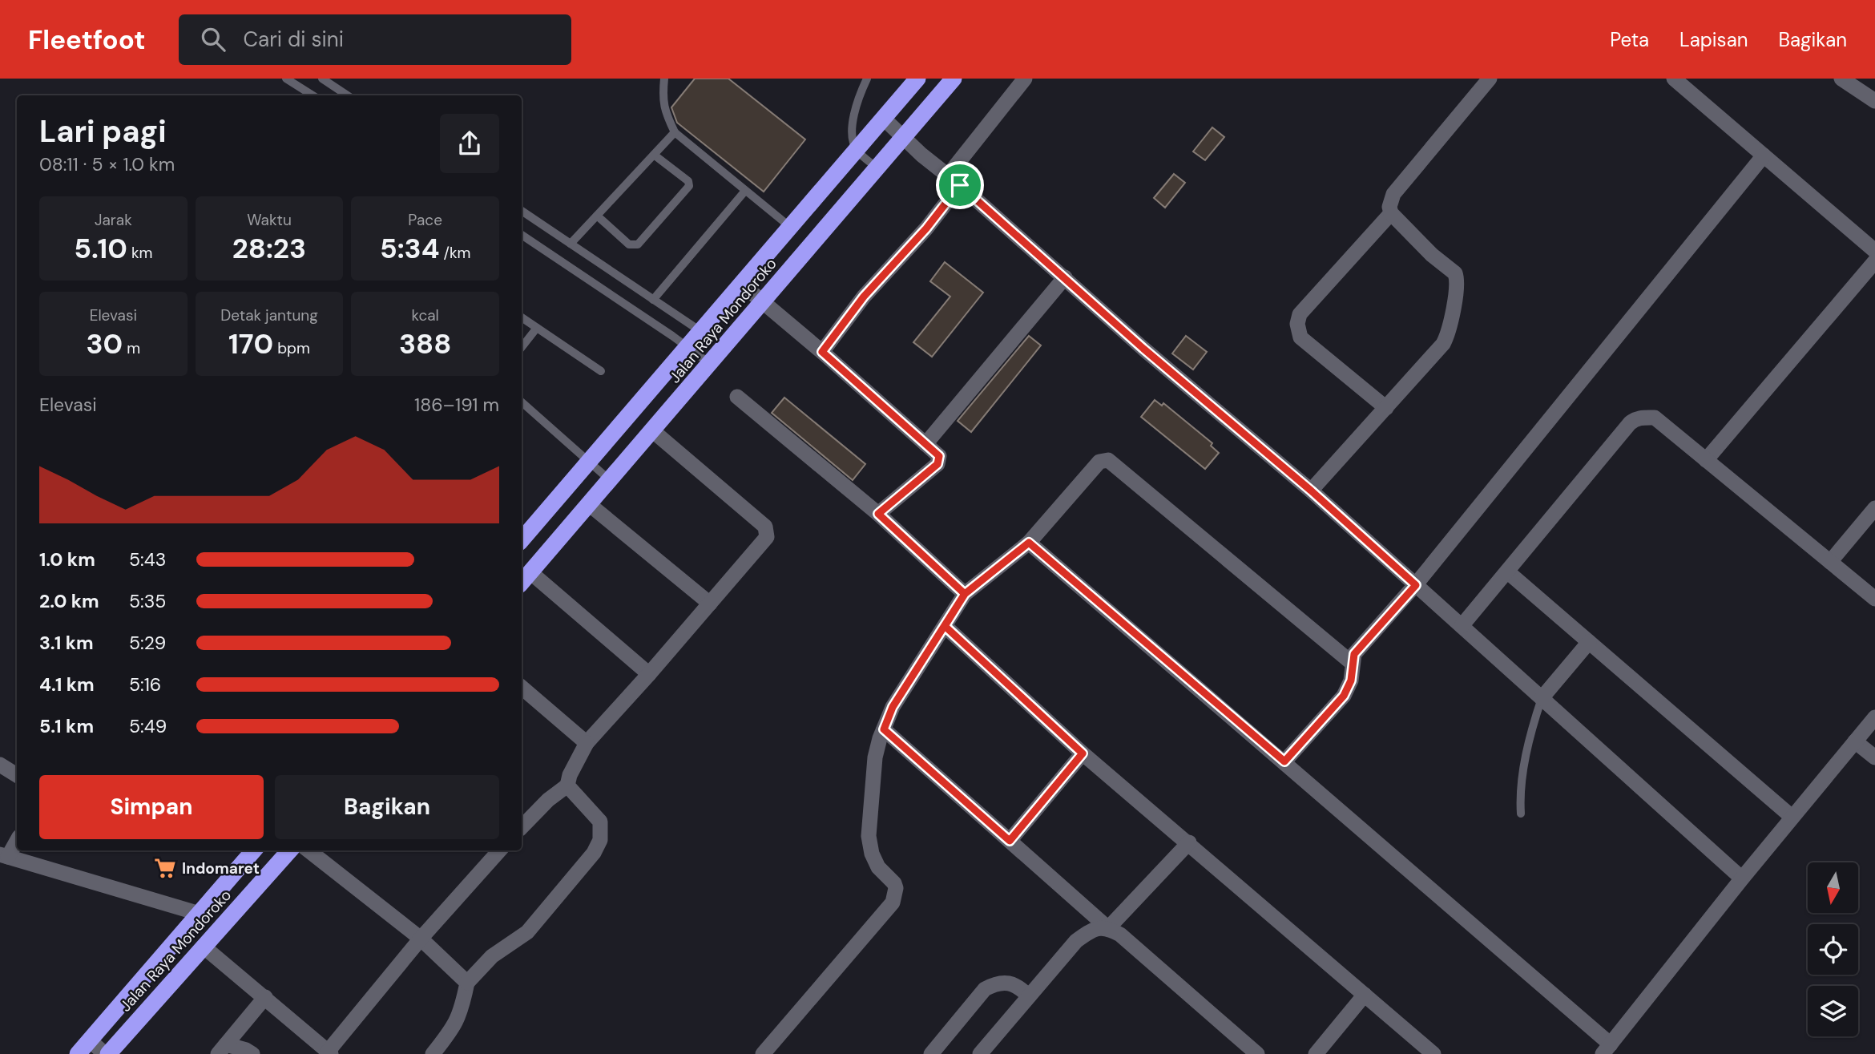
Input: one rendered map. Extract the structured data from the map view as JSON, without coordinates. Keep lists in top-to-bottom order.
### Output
{
  "streets": {
    "highway": ["Jalan Raya Mondoroko"]
  },
  "places": {
    "supermarket": ["Indomaret"]
  },
  "north": "bottom",
  "page": {
    "header": "Fleetfoot",
    "search": "Cari di sini",
    "nav": ["Peta", "Lapisan", "Bagikan"],
    "heading": ["Lari pagi", "08:11 · 5 × 1.0 km"],
    "stats": [
      ["Jarak", "5.10 km"],
      ["Waktu", "28:23"],
      ["Pace", "5:34 /km"],
      ["Elevasi", "30 m"],
      ["Detak jantung", "170 bpm"],
      ["kcal", "388"]
    ],
    "chart": ["Elevasi", "186–191 m"],
    "list": [
      {
        "name": "1.0 km",
        "note": "5:43"
      },
      {
        "name": "2.0 km",
        "note": "5:35"
      },
      {
        "name": "3.1 km",
        "note": "5:29"
      },
      {
        "name": "4.1 km",
        "note": "5:16"
      },
      {
        "name": "5.1 km",
        "note": "5:49"
      }
    ],
    "buttons": ["Simpan", "Bagikan"]
  }
}
